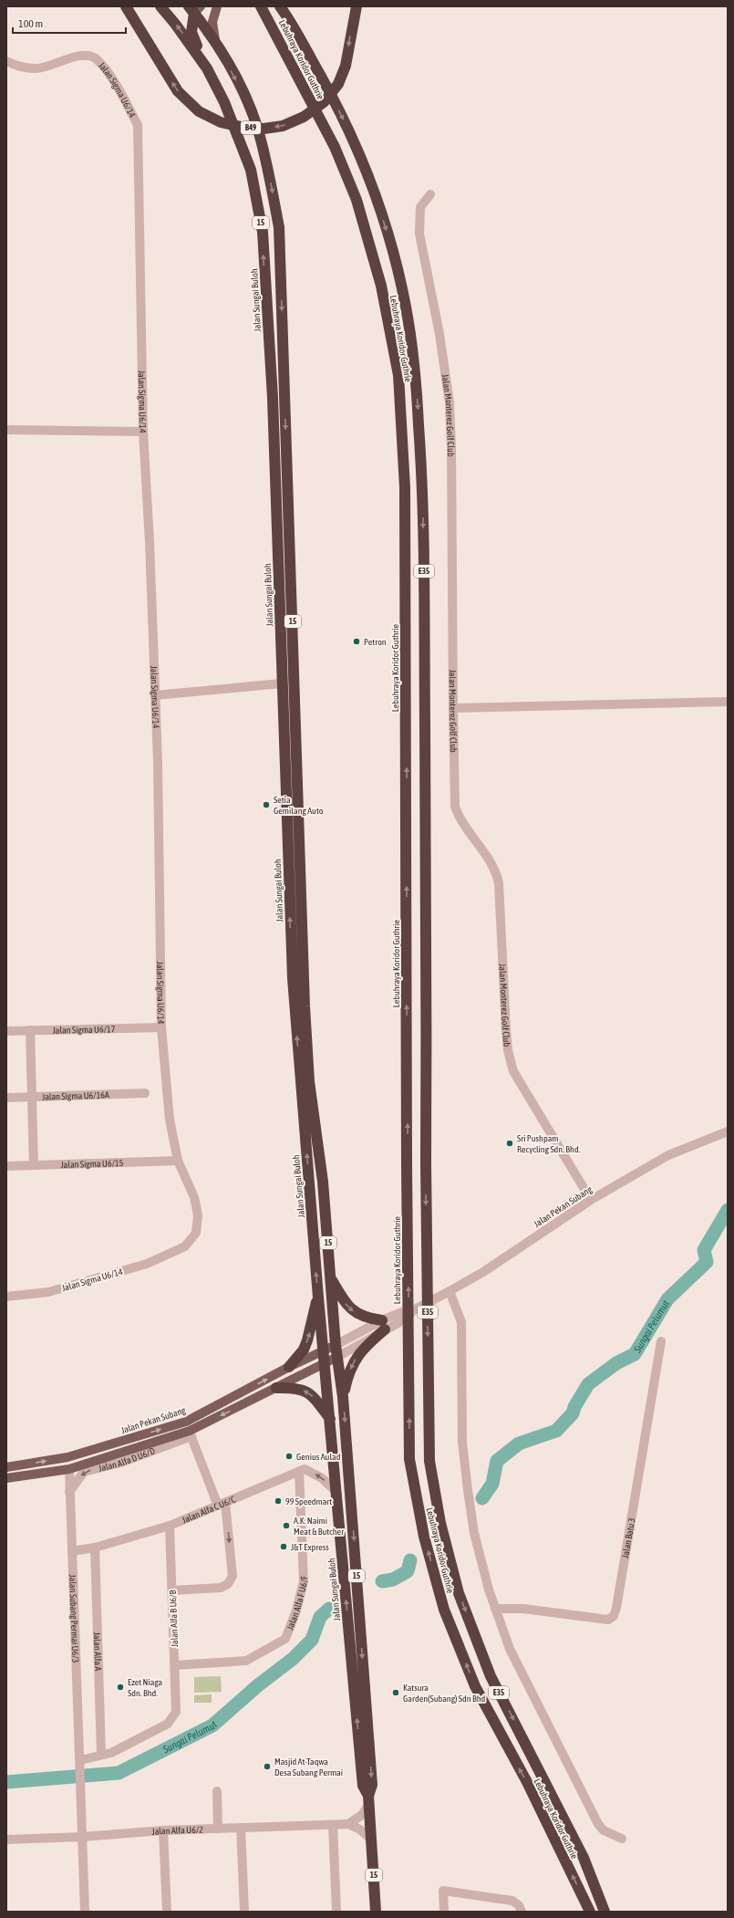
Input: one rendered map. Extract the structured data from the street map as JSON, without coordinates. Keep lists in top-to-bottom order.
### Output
{
  "streets": {
    "highway": [
      "Lebuhraya Koridor Guthrie",
      "B49",
      "15",
      "Jalan Sungai Buloh",
      "E35"
    ],
    "main road": ["Jalan Pekan Subang"],
    "street": [
      "Jalan Sigma U6/14",
      "Jalan Monterez Golf Club",
      "Jalan Sigma U6/17",
      "Jalan Sigma U6/16A",
      "Jalan Sigma U6/15",
      "Jalan Alfa D U6/D",
      "Jalan Alfa C U6/C",
      "Jalan Batu 3",
      "Jalan Alfa F U6/F",
      "Jalan Subang Permai U6/3",
      "Jalan Alfa B U6/B",
      "Jalan Alfa A",
      "Jalan Alfa U6/2"
    ]
  },
  "crossings": [
    ["Jalan Sigma U6/14", "Jalan Sigma U6/17"],
    ["Jalan Sigma U6/14", "Jalan Sigma U6/15"],
    ["Jalan Sungai Buloh", "Jalan Pekan Subang"],
    ["Jalan Monterez Golf Club", "Jalan Pekan Subang"],
    ["Jalan Alfa D U6/D", "Jalan Subang Permai U6/3"],
    ["Jalan Alfa C U6/C", "Jalan Alfa F U6/F"],
    ["Jalan Alfa C U6/C", "Jalan Subang Permai U6/3"],
    ["Jalan Alfa C U6/C", "Jalan Alfa B U6/B"],
    ["Jalan Alfa C U6/C", "Jalan Alfa A"],
    ["Jalan Alfa F U6/F", "Jalan Alfa B U6/B"],
    ["Jalan Subang Permai U6/3", "Jalan Alfa U6/2"],
    ["Jalan Alfa B U6/B", "Jalan Alfa A"]
  ],
  "one_way": ["Jalan Pekan Subang", "Jalan Alfa D U6/D"],
  "water": ["Sungai Pelumut"],
  "places": [
    "Petron",
    "Setia Gemilang Auto",
    "Sri Pushpam Recycling Sdn. Bhd.",
    "Genius Aulad",
    "99 Speedmart",
    "A.K. Naimi Meat & Butcher",
    "J&T Express",
    "Ezet Niaga Sdn. Bhd.",
    "Katsura Garden(Subang) Sdn Bhd",
    "Masjid At-Taqwa Desa Subang Permai"
  ],
  "scale_bar": "100 m"
}
